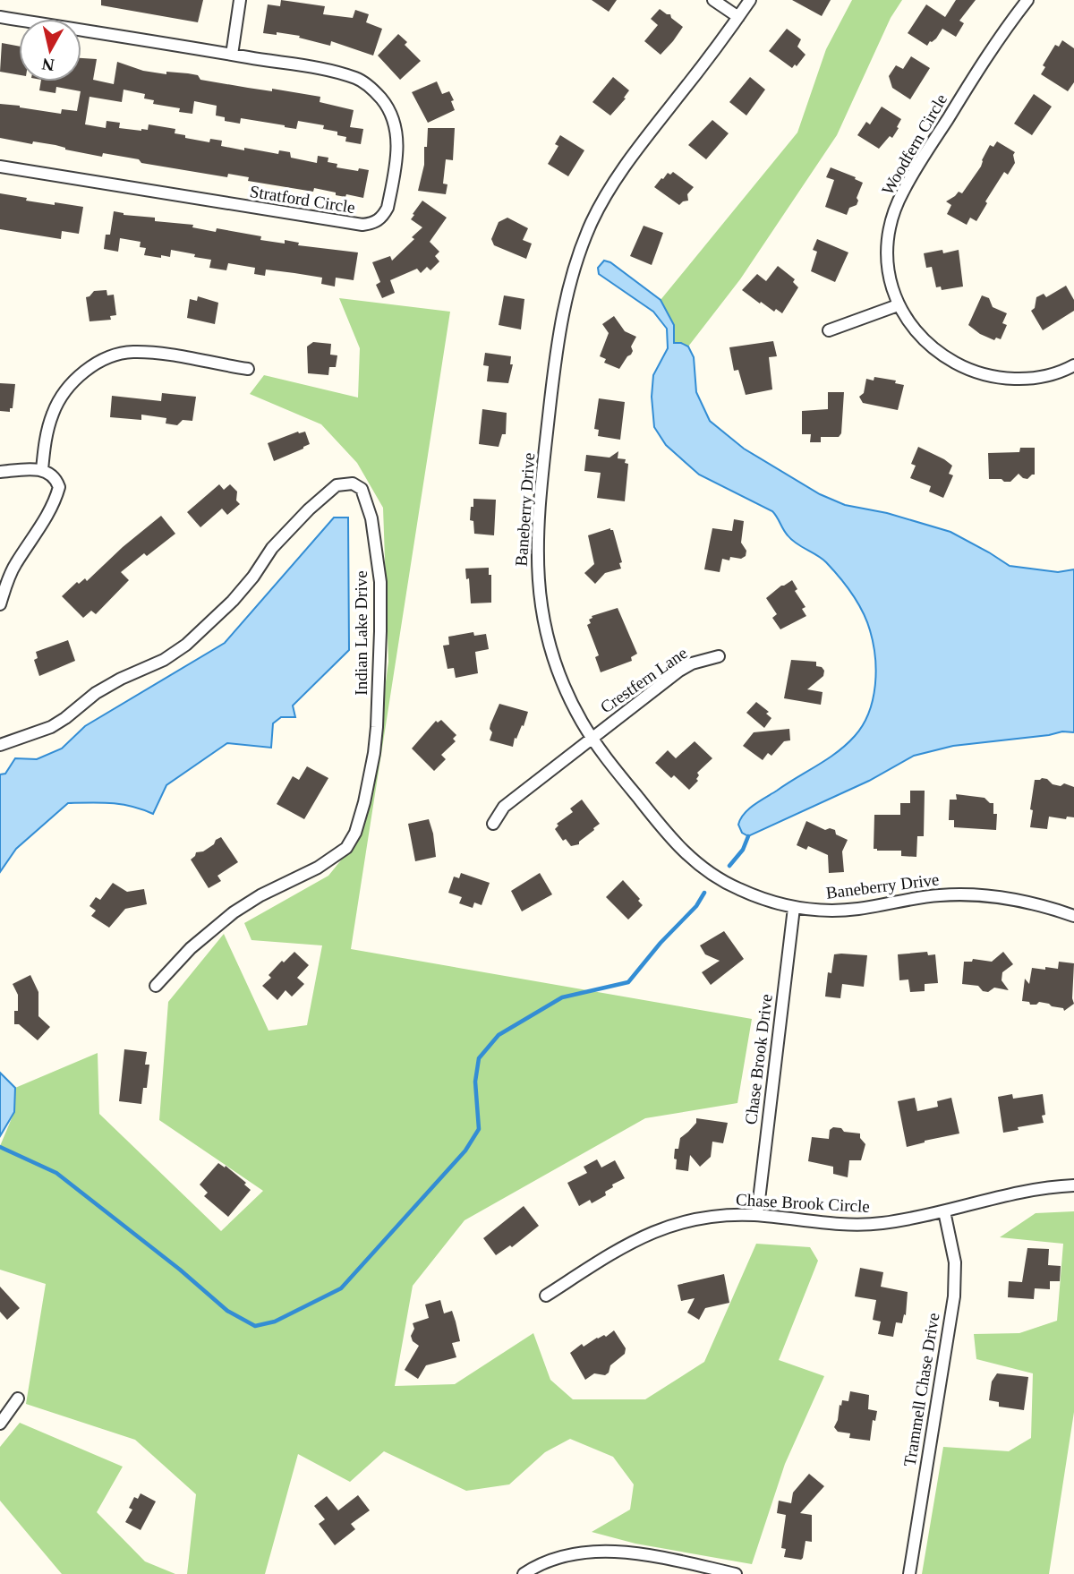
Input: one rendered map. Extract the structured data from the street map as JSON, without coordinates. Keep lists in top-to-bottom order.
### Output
{
  "streets": {
    "street": [
      "Woodfern Circle",
      "Stratford Circle",
      "Baneberry Drive",
      "Indian Lake Drive",
      "Crestfern Lane",
      "Chase Brook Drive",
      "Chase Brook Circle",
      "Trammell Chase Drive"
    ]
  },
  "crossings": [
    ["Baneberry Drive", "Crestfern Lane"],
    ["Baneberry Drive", "Chase Brook Drive"],
    ["Chase Brook Drive", "Chase Brook Circle"],
    ["Chase Brook Circle", "Trammell Chase Drive"]
  ],
  "north": "bottom"
}
